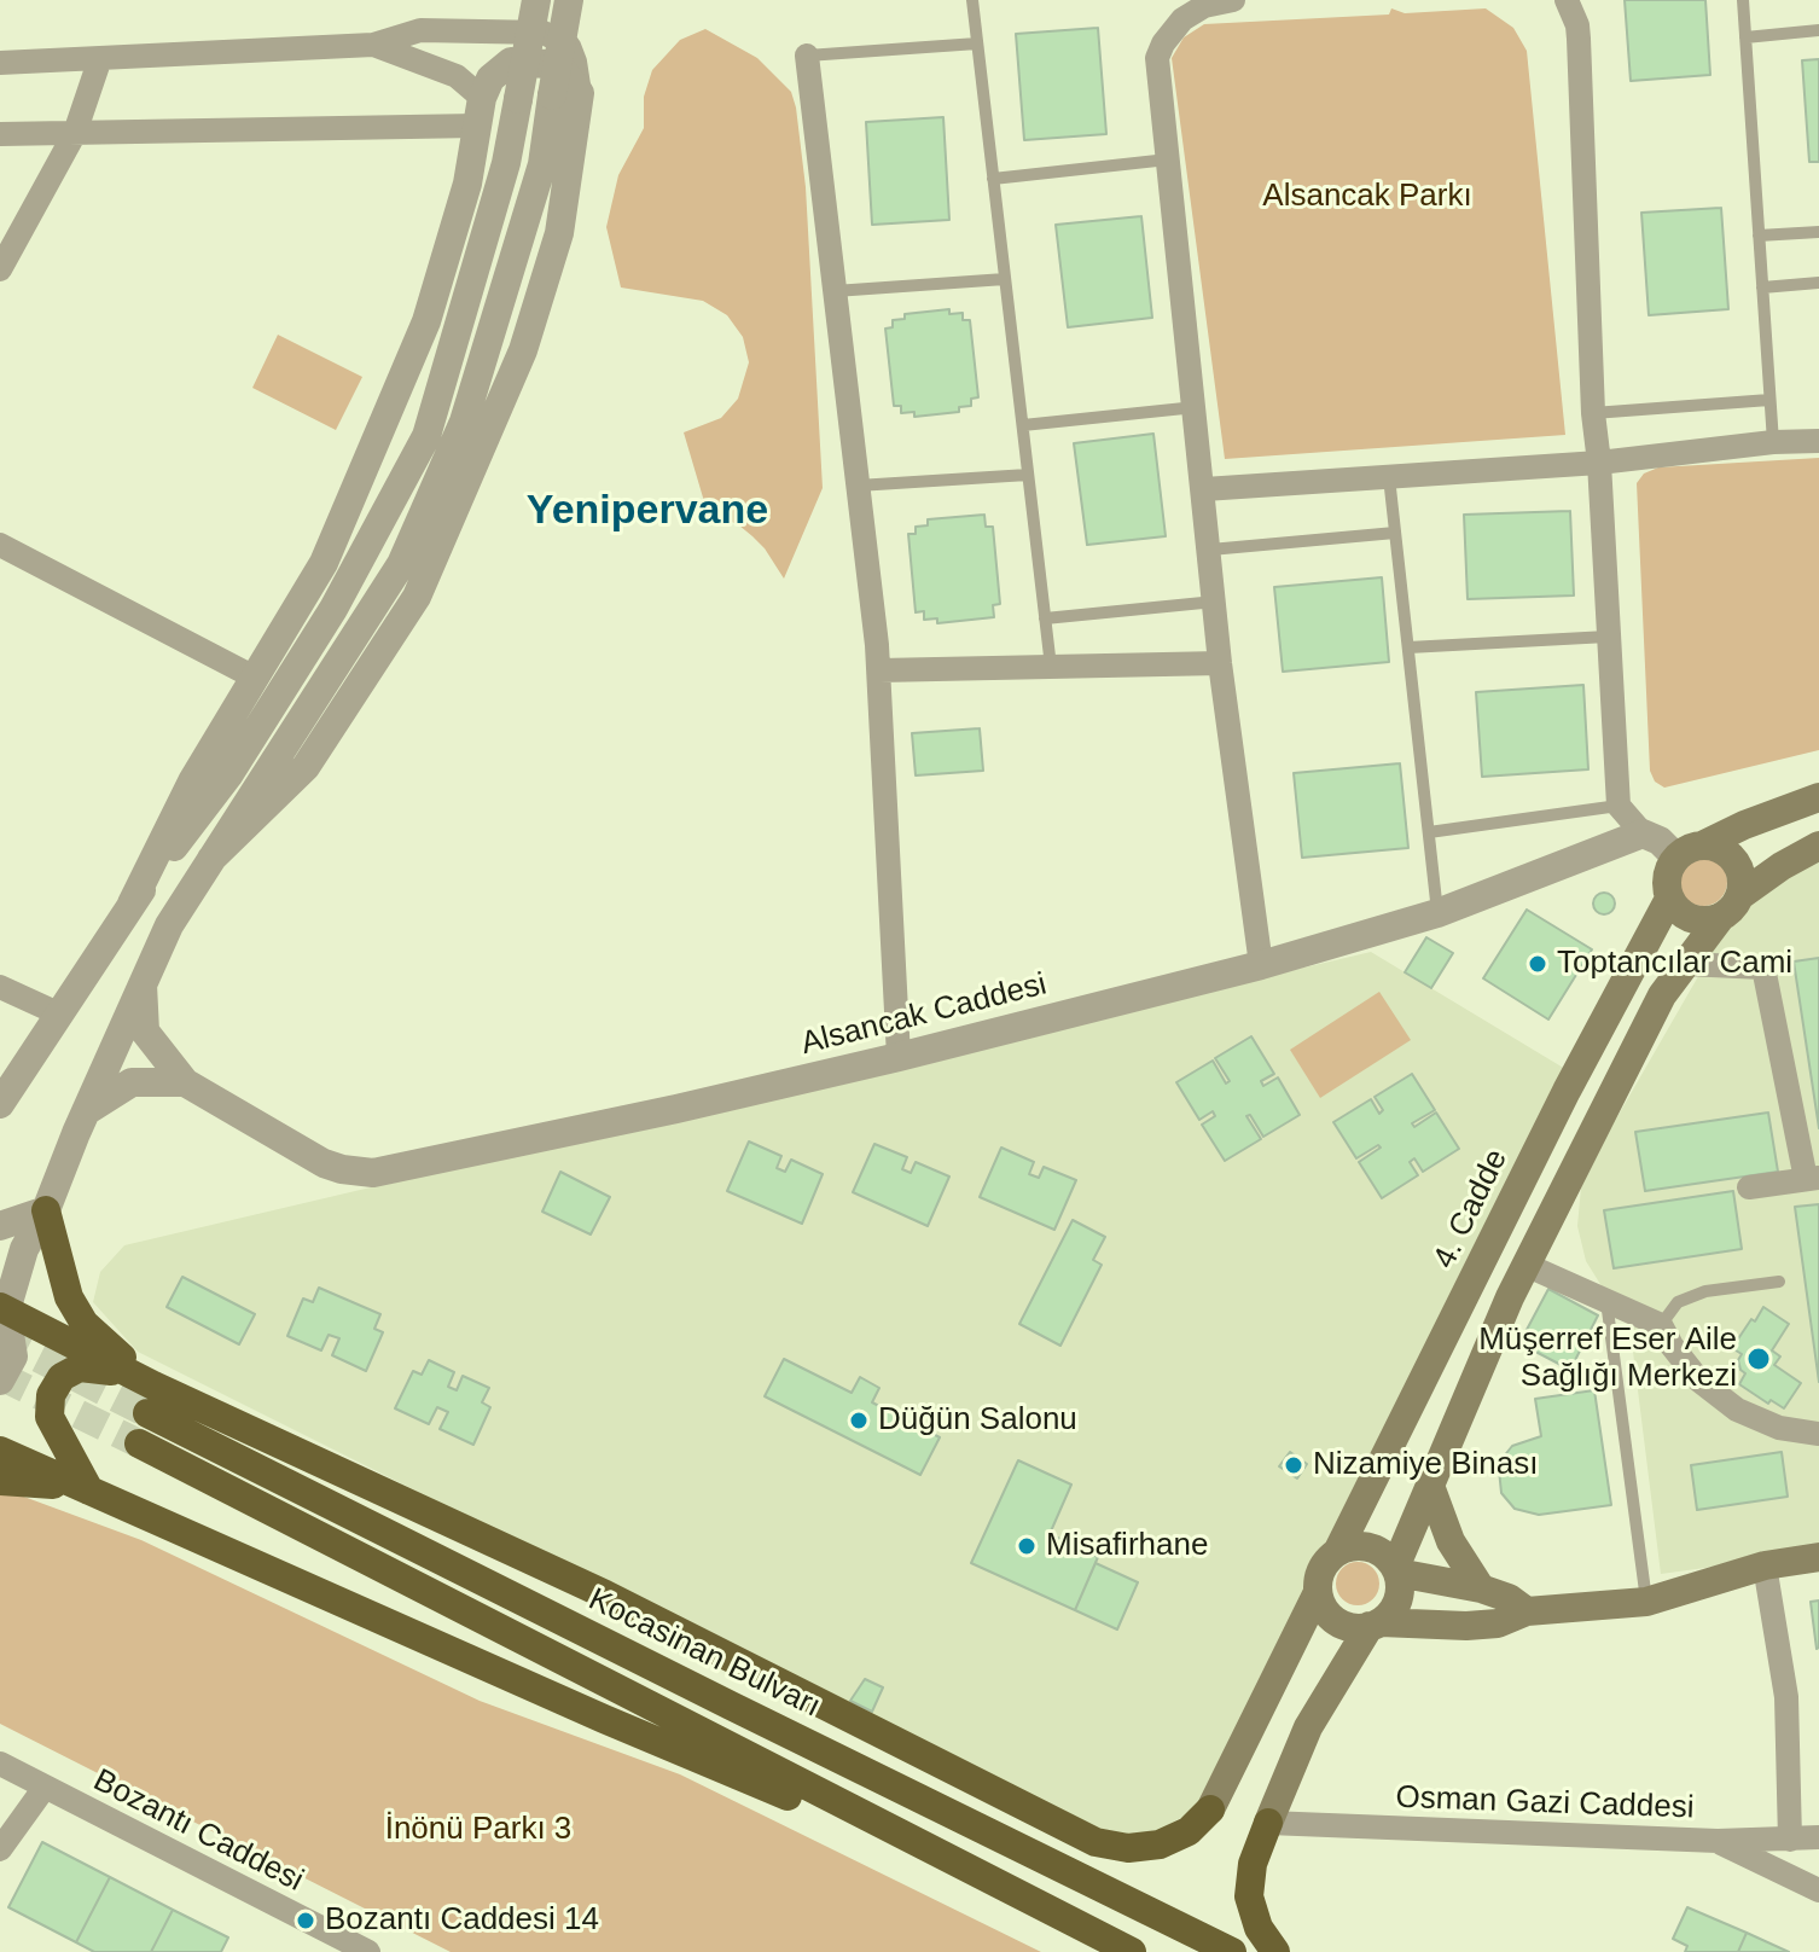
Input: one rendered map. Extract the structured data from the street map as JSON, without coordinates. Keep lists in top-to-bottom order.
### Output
{
  "streets": {
    "highway": ["Kocasinan Bulvarı"],
    "main road": ["4. Cadde"],
    "street": ["Alsancak Caddesi", "Osman Gazi Caddesi", "Bozantı Caddesi"]
  },
  "districts": ["Yenipervane"],
  "parks": ["Alsancak Parkı", "İnönü Parkı 3"],
  "places": [
    "Toptancılar Cami",
    "Müşerref Eser Aile Sağlığı Merkezi",
    "Düğün Salonu",
    "Nizamiye Binası",
    "Misafirhane",
    "Bozantı Caddesi 14"
  ]
}
